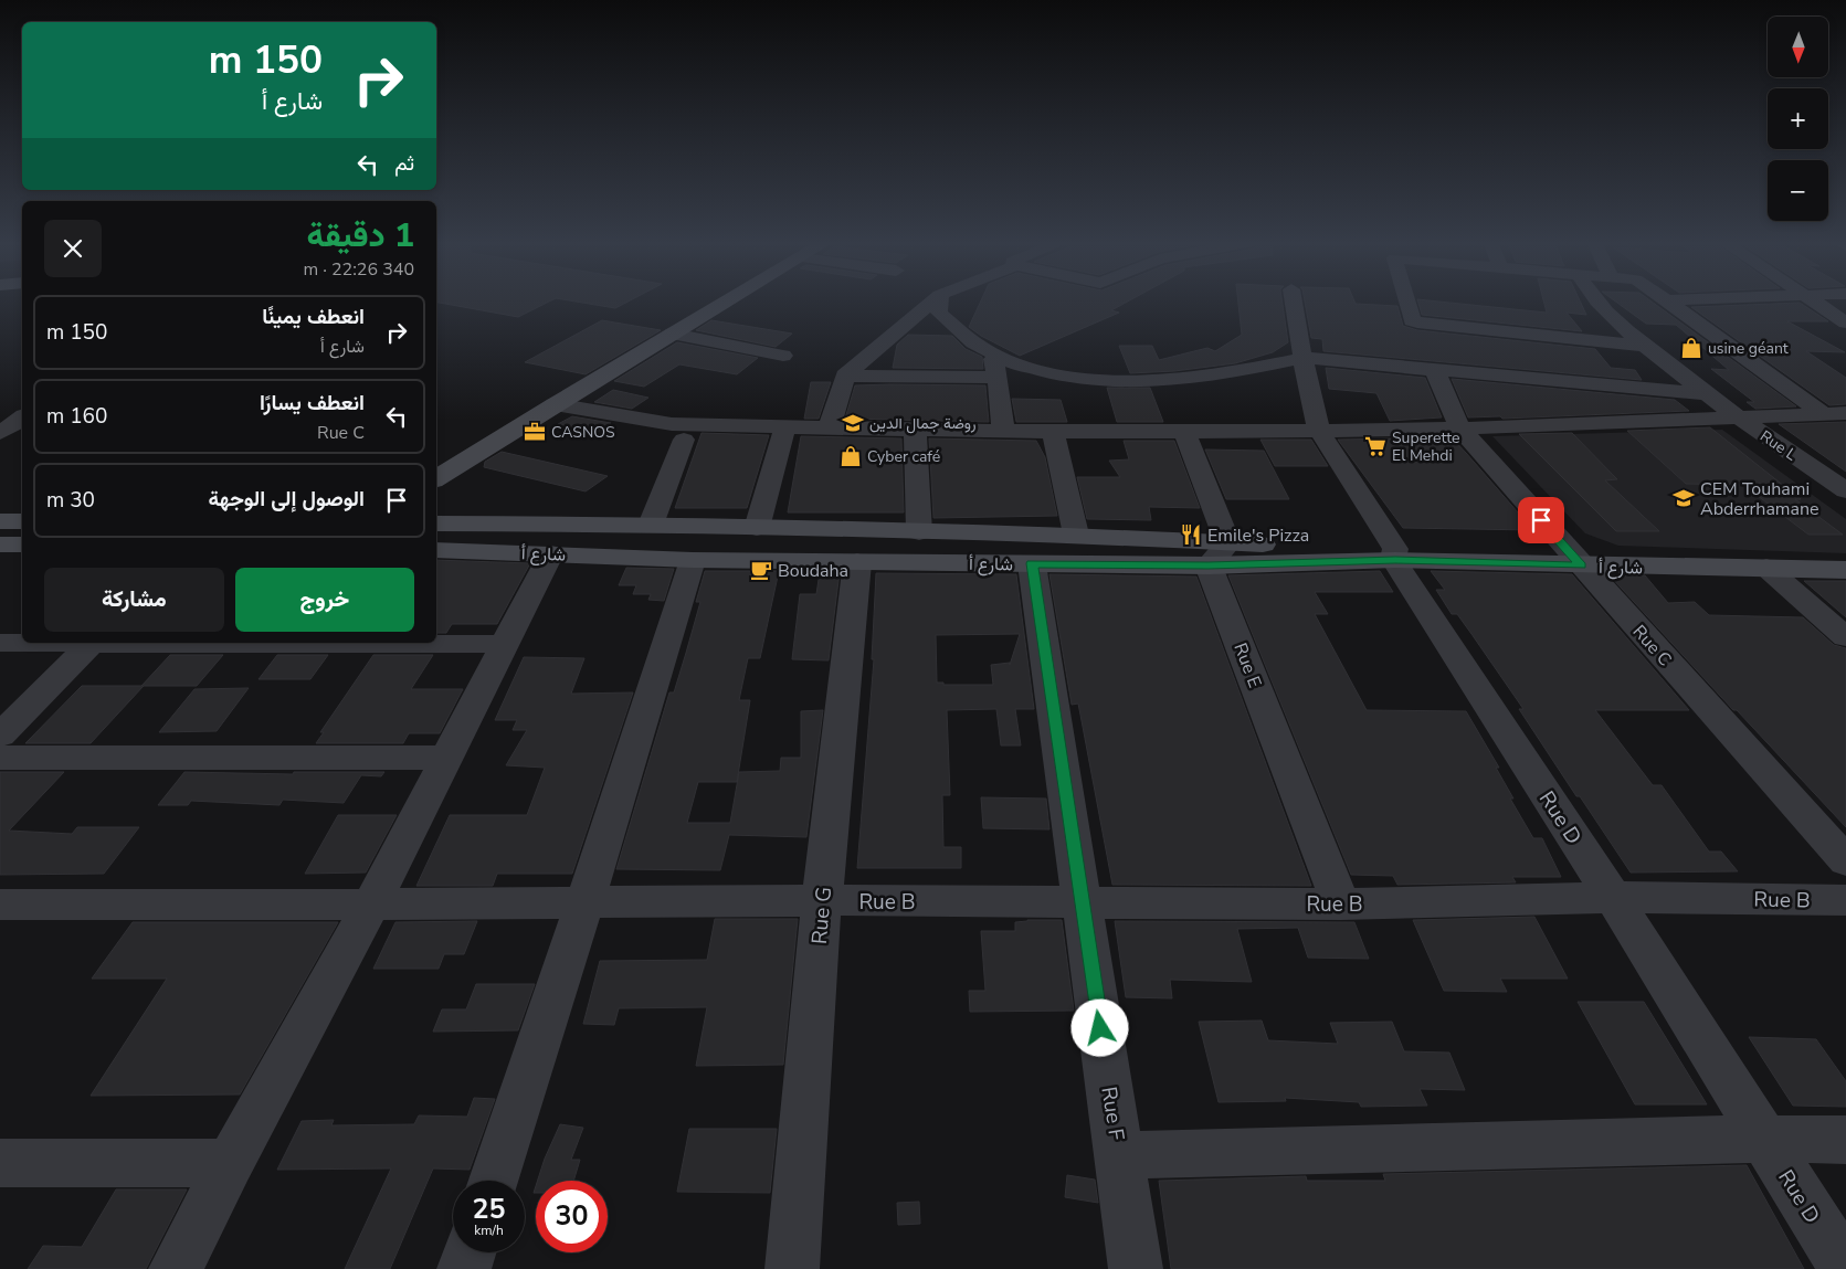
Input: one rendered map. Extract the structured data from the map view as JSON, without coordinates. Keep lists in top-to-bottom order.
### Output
{
  "streets": {
    "street": [
      "Rue L",
      "شارع أ",
      "Rue C",
      "Rue E",
      "Rue D",
      "Rue B",
      "Rue G",
      "Rue F"
    ]
  },
  "crossings": [
    ["شارع أ", "Rue C"],
    ["شارع أ", "Rue E"],
    ["شارع أ", "Rue D"],
    ["شارع أ", "Rue G"],
    ["شارع أ", "Rue F"],
    ["Rue E", "Rue B"],
    ["Rue D", "Rue B"],
    ["Rue B", "Rue G"],
    ["Rue B", "Rue F"]
  ],
  "places": {
    "shop": ["usine géant", "Cyber café"],
    "school or university": ["روضة جمال الدين", "CEM Touhami Abderrhamane"],
    "office": ["CASNOS"],
    "supermarket": ["Superette El Mehdi"],
    "restaurant": ["Emile's Pizza"],
    "cafe": ["Boudaha"]
  },
  "north": "bottom",
  "page": {
    "map_buttons": ["+", "−"],
    "turn": ["150 m", "شارع أ"],
    "then": "ثم",
    "heading": ["1 دقيقة", "340 m · 22:26"],
    "list": [
      {
        "name": "انعطف يمينًا",
        "note": "شارع أ",
        "value": "150 m"
      },
      {
        "name": "انعطف يسارًا",
        "note": "Rue C",
        "value": "160 m"
      },
      {
        "name": "الوصول إلى الوجهة",
        "value": "30 m"
      }
    ],
    "buttons": ["خروج", "مشاركة"],
    "speed": "25 km/h",
    "limit": "30"
  }
}
